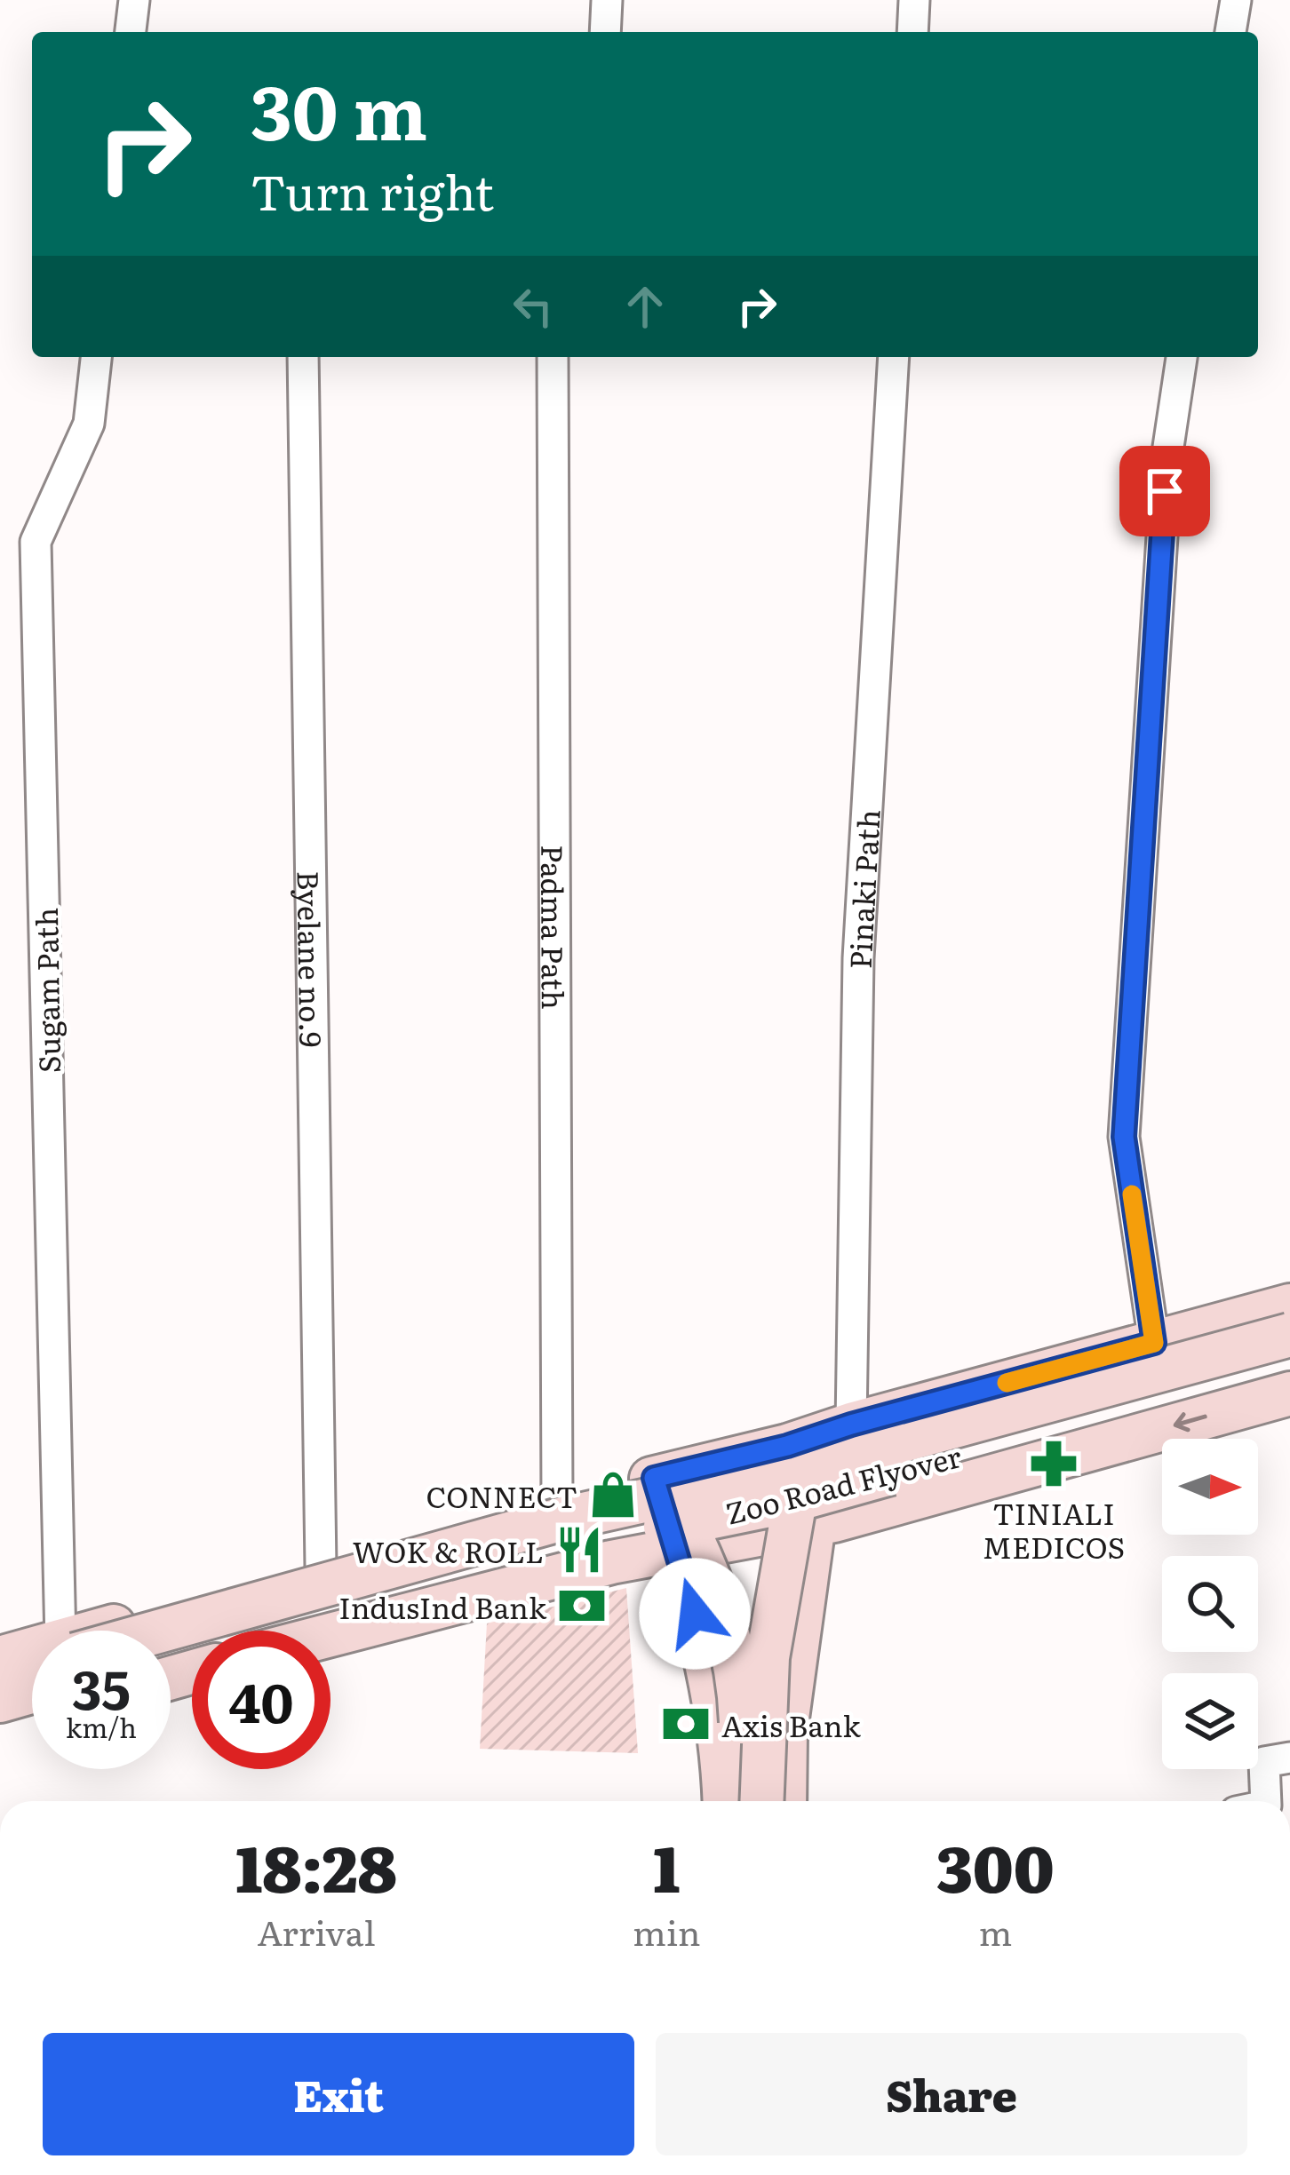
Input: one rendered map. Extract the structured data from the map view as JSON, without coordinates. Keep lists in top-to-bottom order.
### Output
{
  "streets": {
    "main road": ["Zoo Road Flyover"],
    "street": [
      "Pinaki Path",
      "Padma Path",
      "Byelane no.9",
      "Sugam Path"
    ]
  },
  "places": {
    "pharmacy": ["TINIALI MEDICOS"],
    "shop": ["CONNECT"],
    "restaurant": ["WOK & ROLL"],
    "bank": ["IndusInd Bank", "Axis Bank"]
  },
  "north": "right",
  "page": {
    "turn": ["30 m", "Turn right"],
    "speed": "35 km/h",
    "limit": "40",
    "eta": [
      "18:28",
      "Arrival",
      "1",
      "min",
      "300",
      "m"
    ],
    "buttons": ["Exit", "Share"]
  }
}
